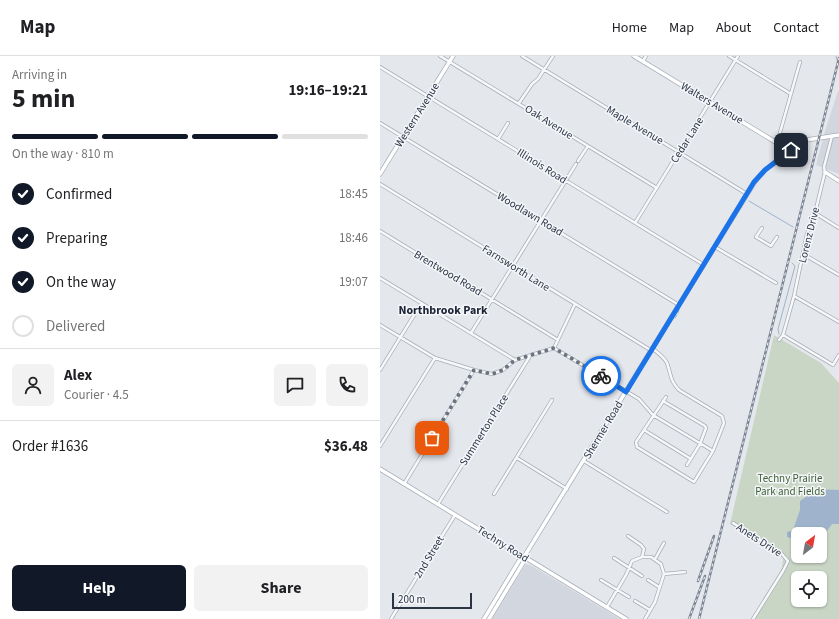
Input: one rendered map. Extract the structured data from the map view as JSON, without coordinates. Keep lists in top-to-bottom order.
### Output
{
  "streets": {
    "main road": [
      "Walters Avenue",
      "Western Avenue",
      "Shermer Road",
      "Techny Road"
    ],
    "street": [
      "Oak Avenue",
      "Maple Avenue",
      "Cedar Lane",
      "Illinois Road",
      "Woodlawn Road",
      "Lorenz Drive",
      "Farnsworth Lane",
      "Brentwood Road",
      "Summerton Place",
      "Anets Drive",
      "2nd Street"
    ]
  },
  "crossings": [
    ["Walters Avenue", "Cedar Lane"],
    ["Walters Avenue", "Shermer Road"],
    ["Western Avenue", "Oak Avenue"],
    ["Western Avenue", "Illinois Road"],
    ["Western Avenue", "Woodlawn Road"],
    ["Oak Avenue", "Cedar Lane"],
    ["Maple Avenue", "Cedar Lane"],
    ["Maple Avenue", "Shermer Road"],
    ["Cedar Lane", "Illinois Road"],
    ["Illinois Road", "Shermer Road"],
    ["Woodlawn Road", "Shermer Road"],
    ["Lorenz Drive", "Shermer Road"],
    ["Farnsworth Lane", "Shermer Road"],
    ["Summerton Place", "Techny Road"],
    ["Shermer Road", "Techny Road"],
    ["Techny Road", "2nd Street"]
  ],
  "districts": ["Northbrook Park"],
  "parks": ["Techny Prairie Park and Fields"],
  "scale_bar": "200 m",
  "north": "top right",
  "page": {
    "header": "Map",
    "nav": [
      "Home",
      "Map",
      "About",
      "Contact"
    ],
    "heading": ["5 min", "Arriving in", "19:16–19:21"],
    "panel": [
      "Alex",
      "Courier · 4.5",
      "Order #1636",
      "$36.48"
    ],
    "bar": "On the way · 810 m",
    "list": [
      ["Confirmed", "18:45"],
      ["Preparing", "18:46"],
      ["On the way", "19:07"],
      "Delivered"
    ],
    "buttons": ["Help", "Share"],
    "scale": "200 m"
  }
}
